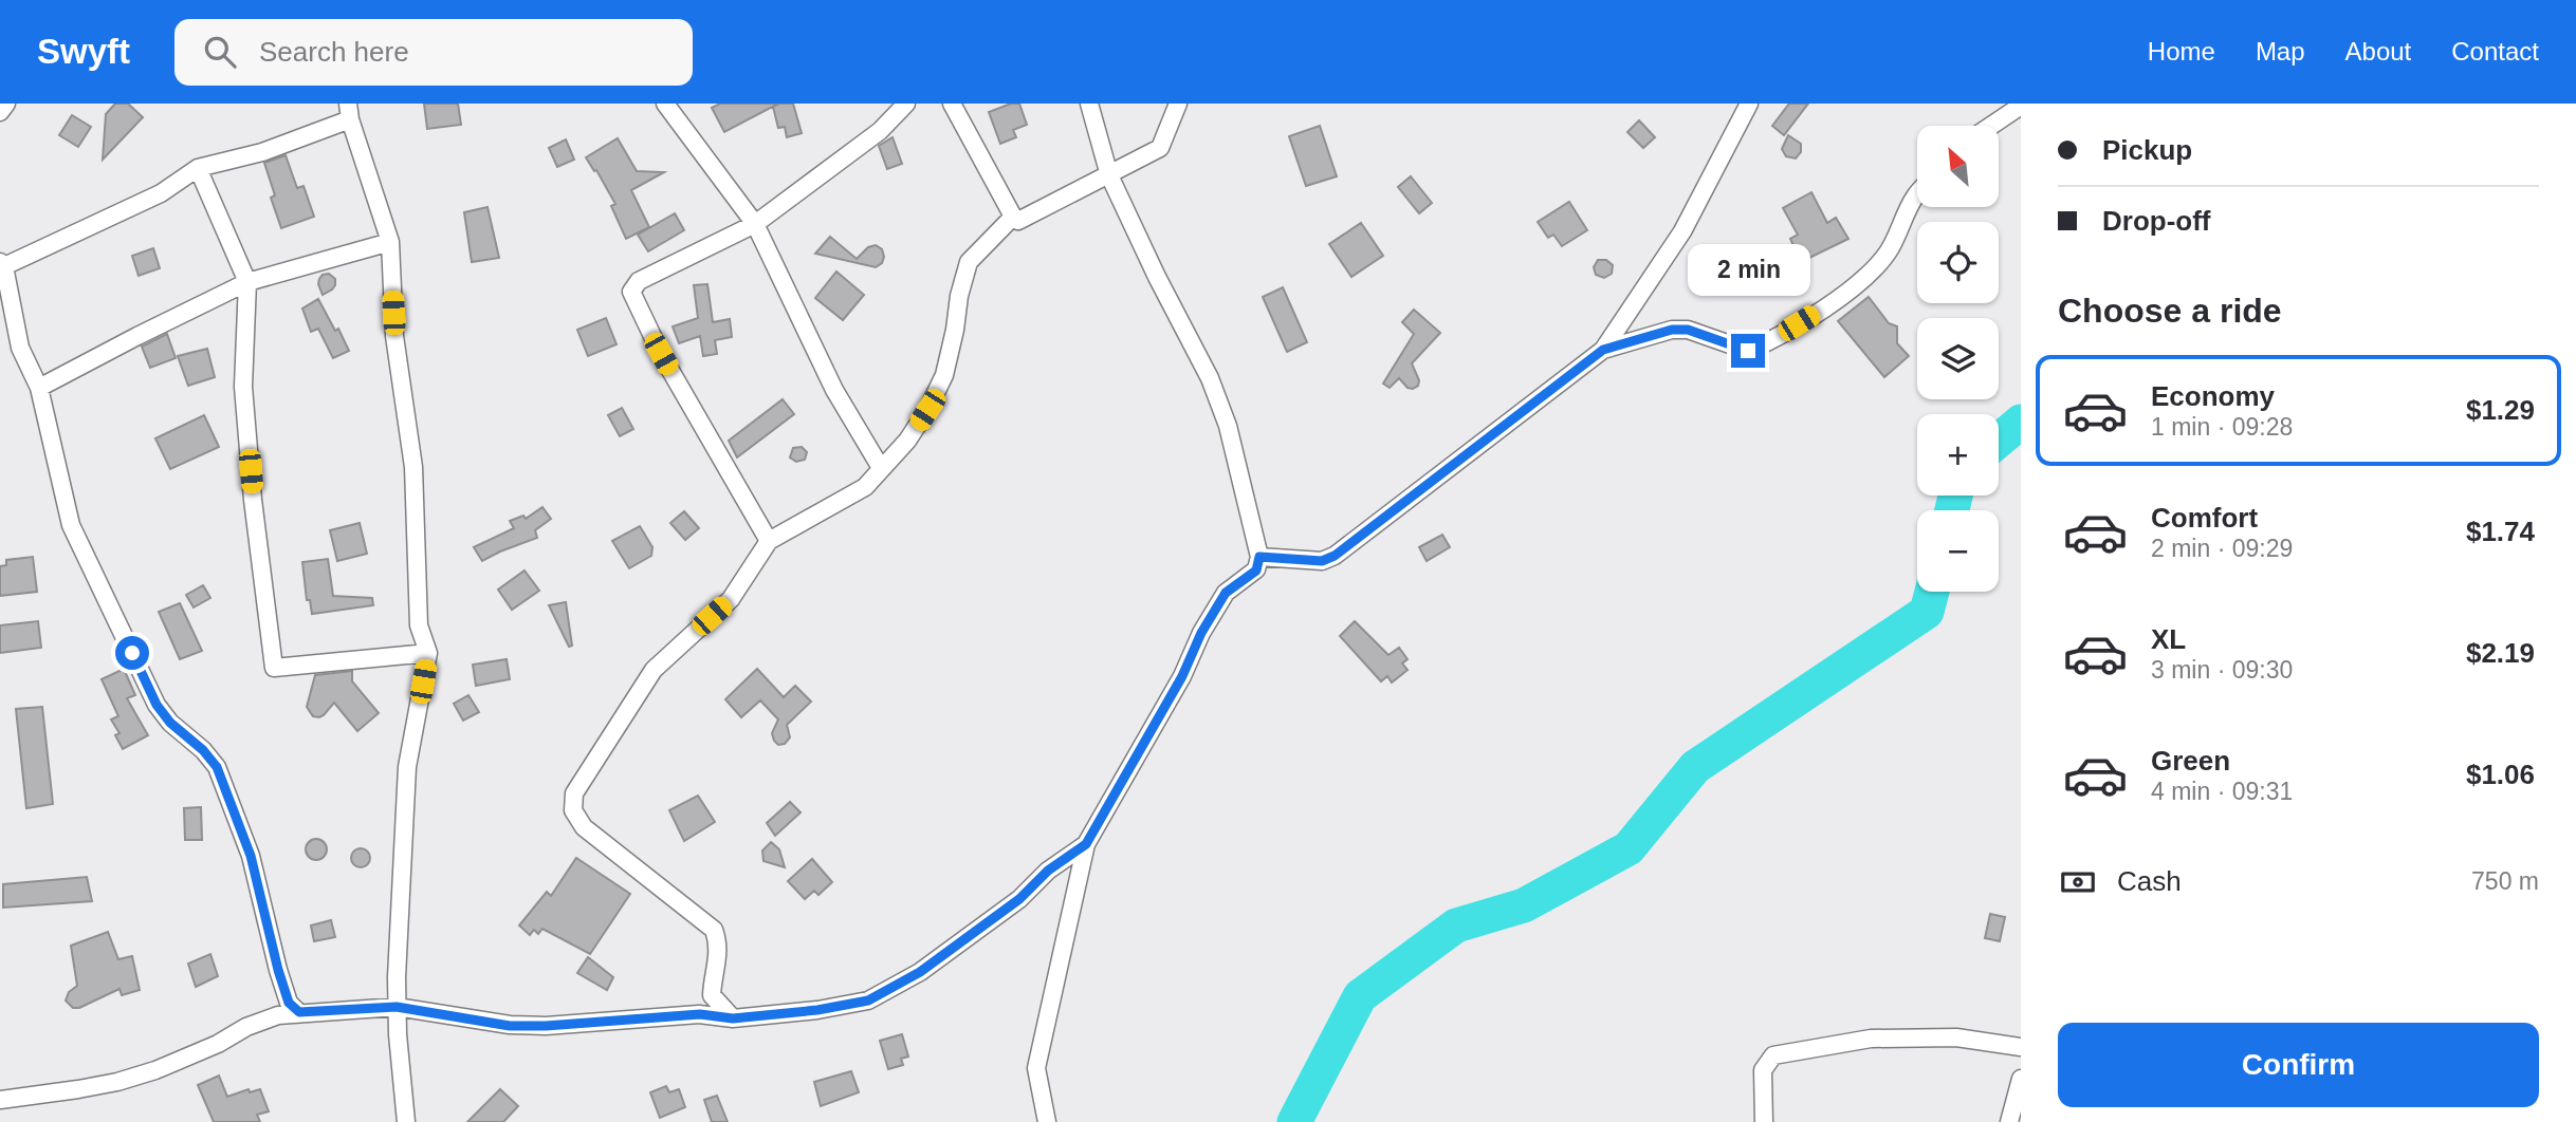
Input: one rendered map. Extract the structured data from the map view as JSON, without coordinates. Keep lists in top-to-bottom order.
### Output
{
  "north": "top left",
  "page": {
    "header": "Swyft",
    "search": "Search here",
    "nav": [
      "Home",
      "Map",
      "About",
      "Contact"
    ],
    "banner": ["Pickup", "Drop-off"],
    "map_buttons": ["+", "−"],
    "bubble": "2 min",
    "heading": "Choose a ride",
    "list": [
      {
        "name": "Economy",
        "note": "1 min · 09:28",
        "value": "$1.29"
      },
      {
        "name": "Comfort",
        "note": "2 min · 09:29",
        "value": "$1.74"
      },
      {
        "name": "XL",
        "note": "3 min · 09:30",
        "value": "$2.19"
      },
      {
        "name": "Green",
        "note": "4 min · 09:31",
        "value": "$1.06"
      }
    ],
    "pay": ["Cash", "750 m"],
    "buttons": "Confirm"
  }
}
